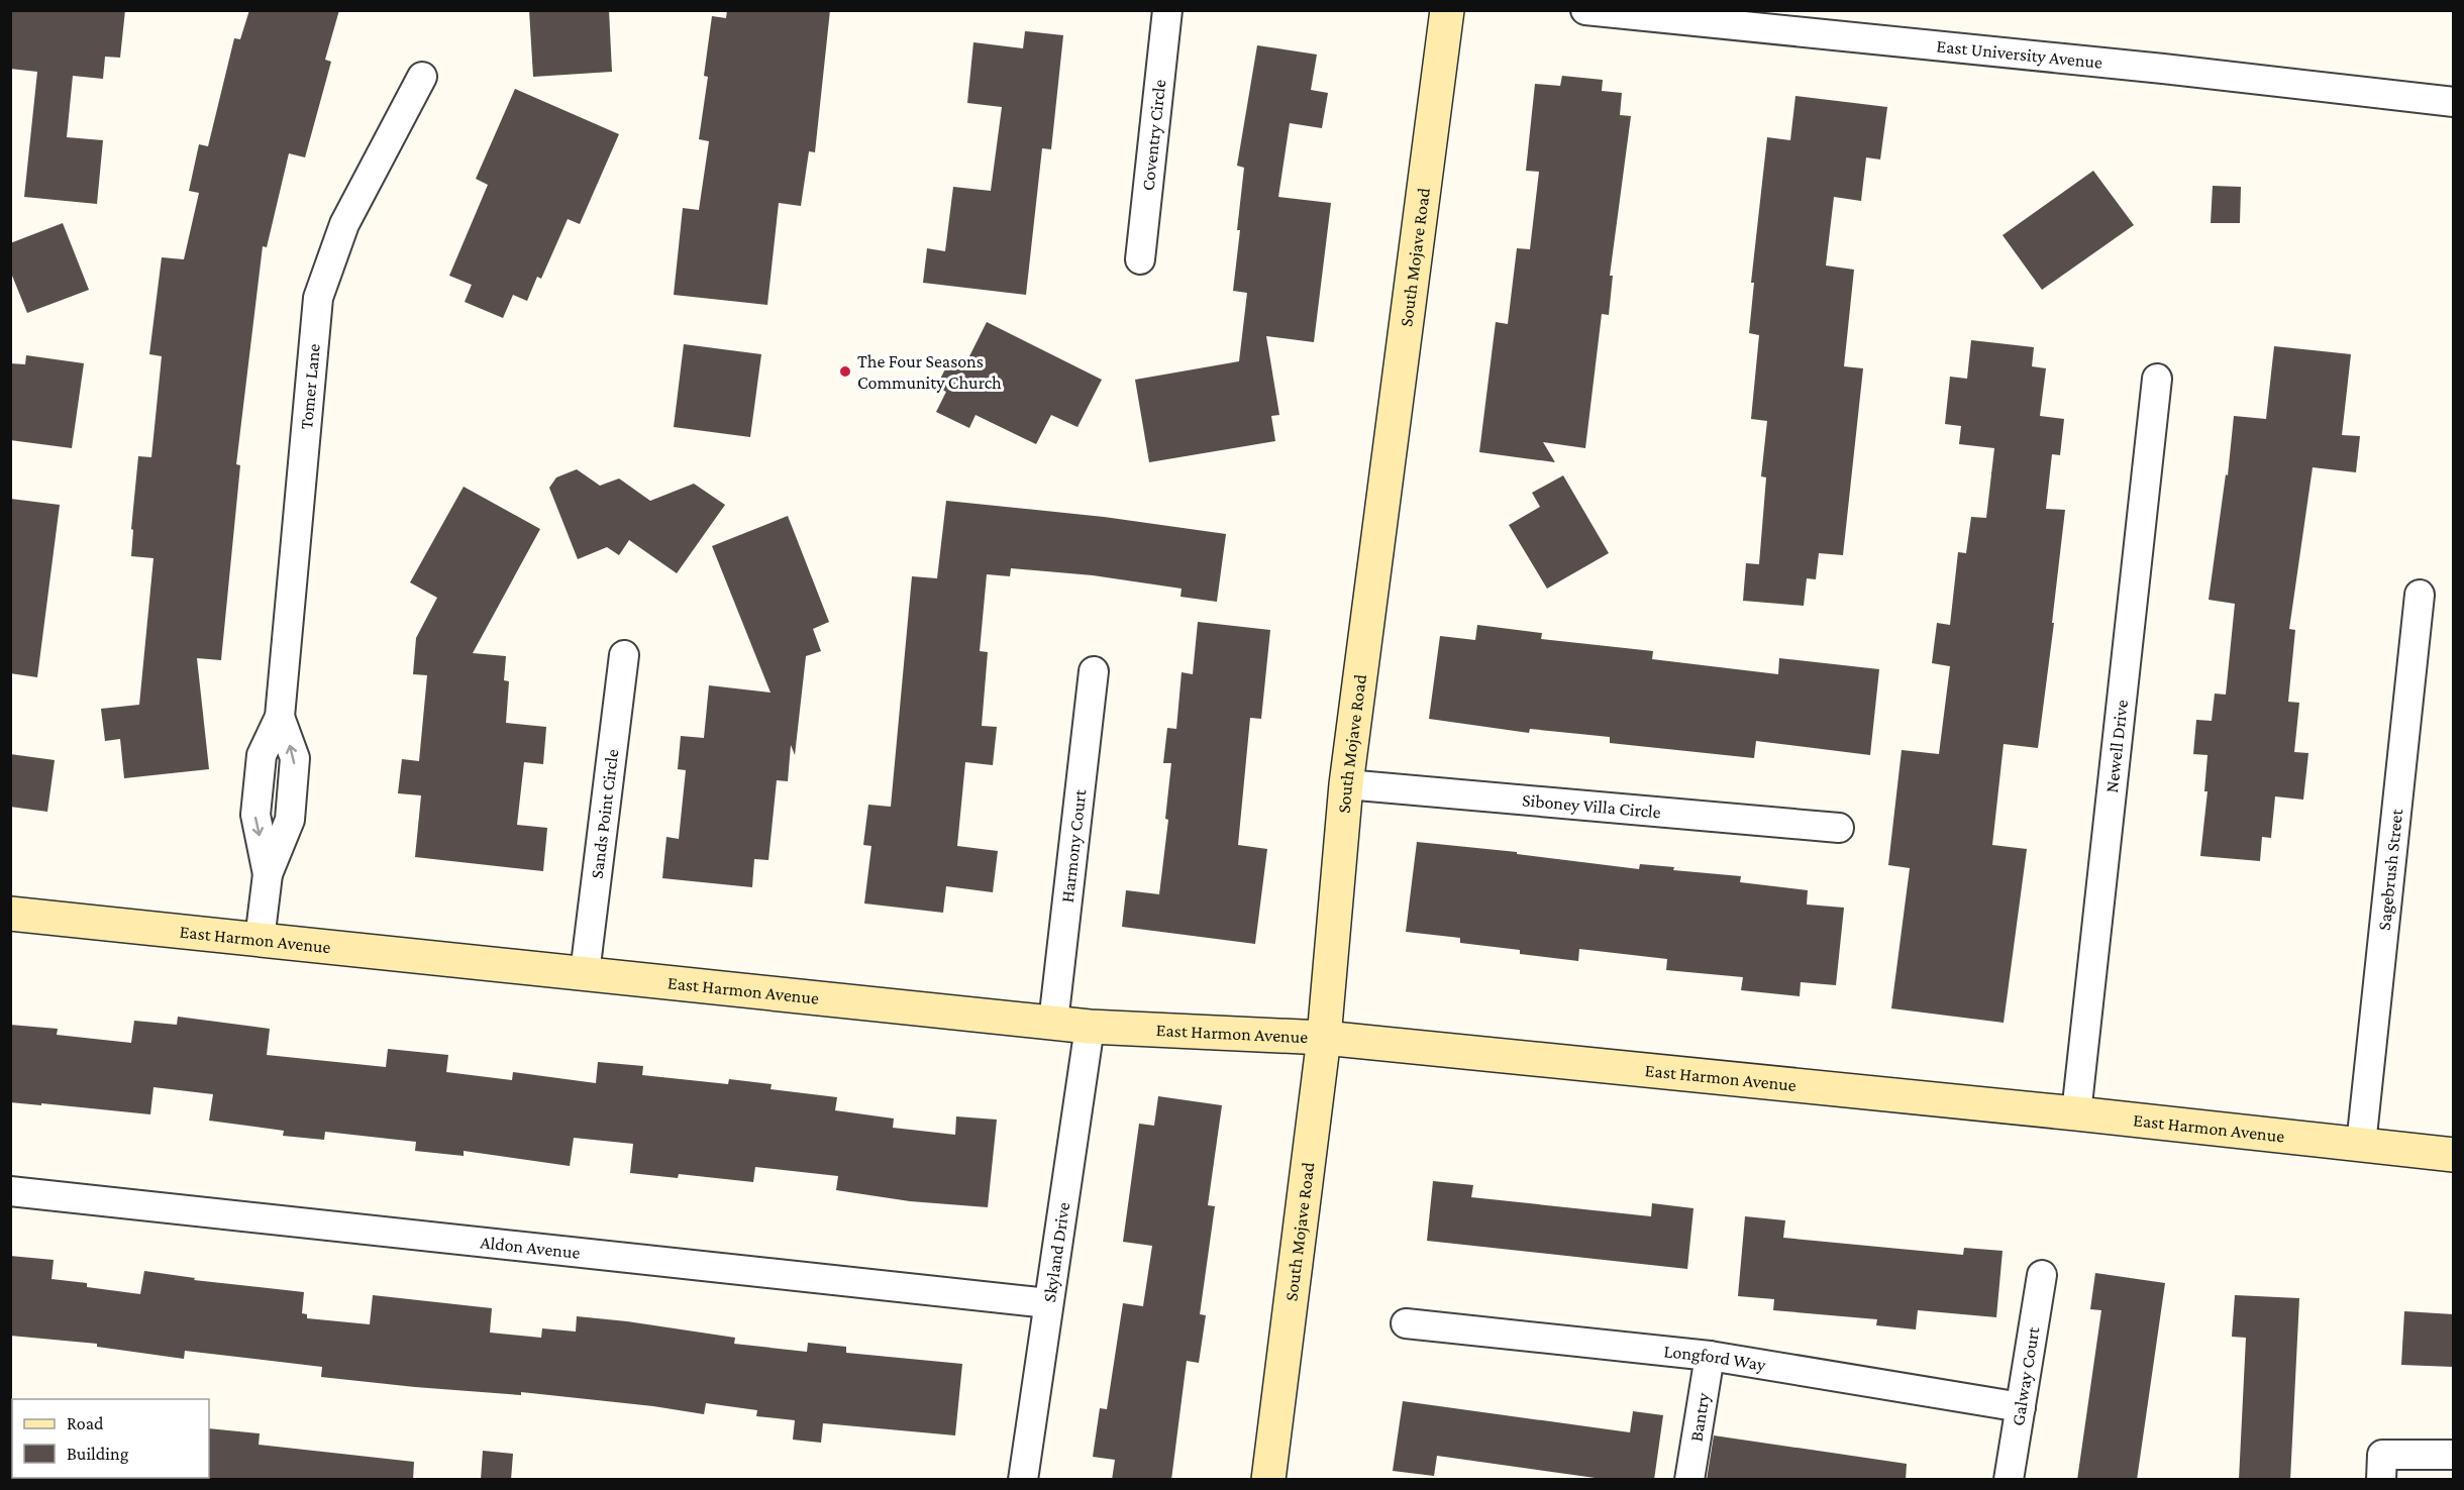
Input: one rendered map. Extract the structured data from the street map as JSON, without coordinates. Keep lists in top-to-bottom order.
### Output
{
  "streets": {
    "main road": ["South Mojave Road", "East Harmon Avenue"],
    "street": [
      "East University Avenue",
      "Coventry Circle",
      "Tomer Lane",
      "Newell Drive",
      "Siboney Villa Circle",
      "Sands Point Circle",
      "Harmony Court",
      "Sagebrush Street",
      "Aldon Avenue",
      "Skyland Drive",
      "Longford Way",
      "Galway Court",
      "Bantry"
    ]
  },
  "crossings": [
    ["South Mojave Road", "Siboney Villa Circle"],
    ["South Mojave Road", "East Harmon Avenue"],
    ["Tomer Lane", "East Harmon Avenue"],
    ["Newell Drive", "East Harmon Avenue"],
    ["Sands Point Circle", "East Harmon Avenue"],
    ["Harmony Court", "East Harmon Avenue"],
    ["Sagebrush Street", "East Harmon Avenue"],
    ["East Harmon Avenue", "Skyland Drive"],
    ["Aldon Avenue", "Skyland Drive"],
    ["Longford Way", "Galway Court"],
    ["Longford Way", "Bantry"]
  ],
  "places": ["The Four Seasons Community Church"],
  "legend": ["Road", "Building"]
}
